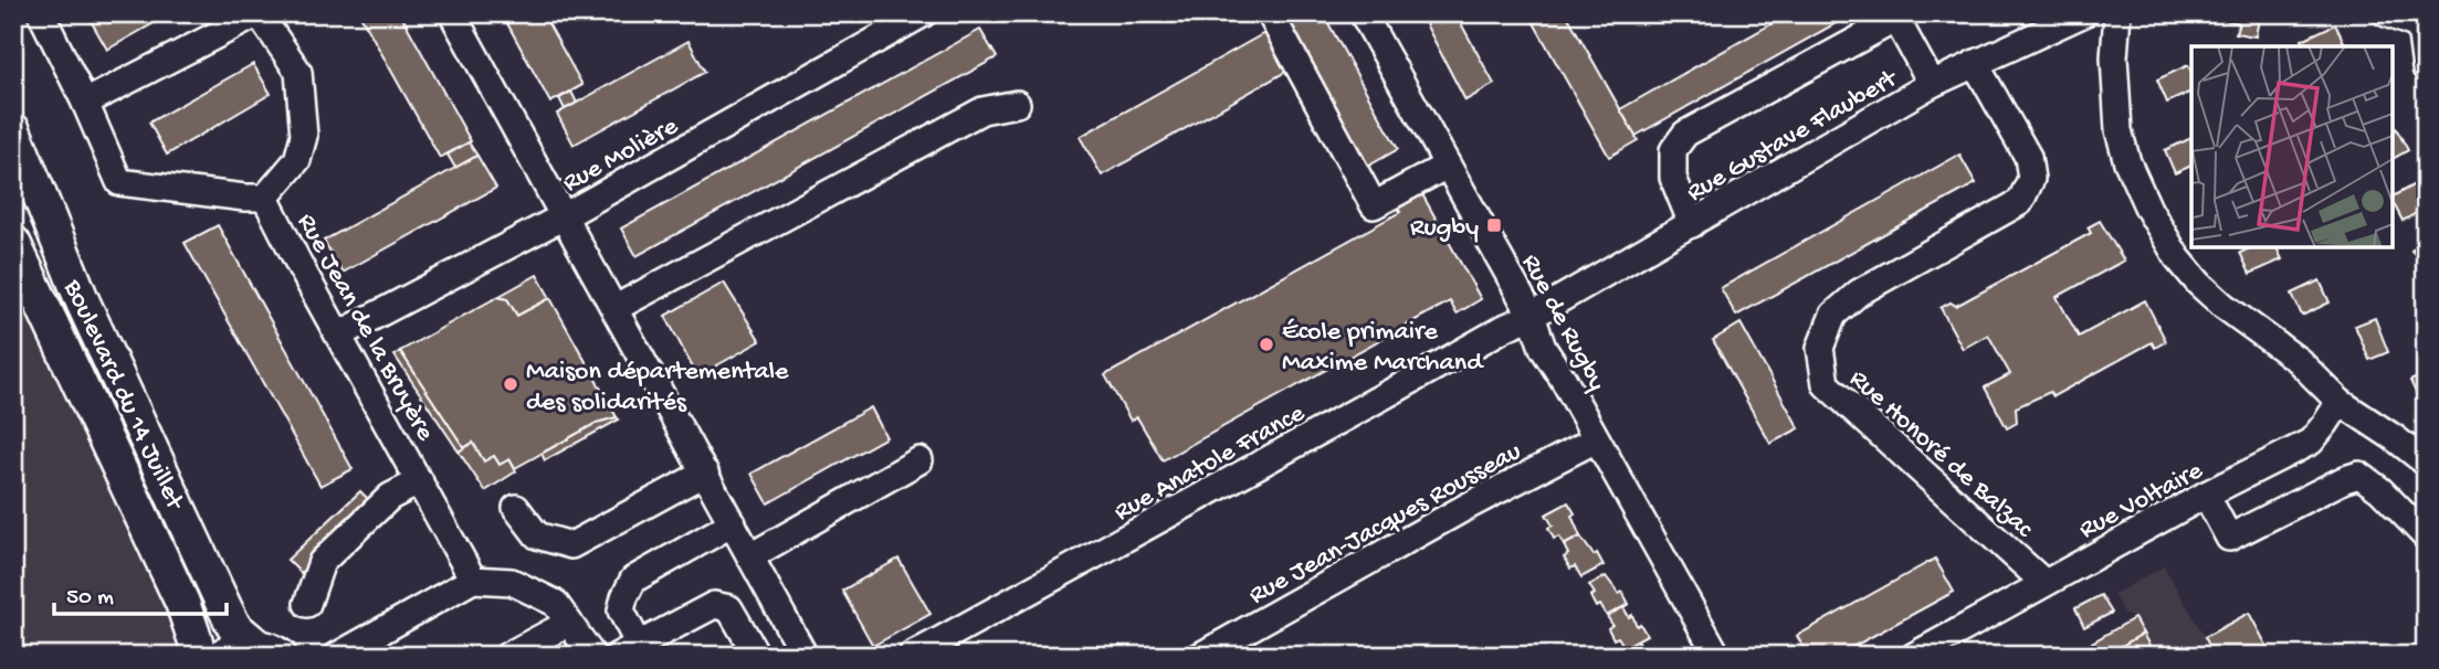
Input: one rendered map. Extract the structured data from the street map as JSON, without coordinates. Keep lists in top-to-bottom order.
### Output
{
  "streets": {
    "main road": ["Boulevard du 14 Juillet"],
    "street": [
      "Rue Gustave Flaubert",
      "Rue Molière",
      "Rue de Rugby",
      "Rue Jean de la Bruyère",
      "Rue Honoré de Balzac",
      "Rue Anatole France",
      "Rue Voltaire",
      "Rue Jean-Jacques Rousseau"
    ]
  },
  "crossings": [
    ["Rue Gustave Flaubert", "Rue de Rugby"],
    ["Rue Gustave Flaubert", "Rue Honoré de Balzac"],
    ["Rue Gustave Flaubert", "Rue Anatole France"],
    ["Rue Molière", "Rue Jean de la Bruyère"],
    ["Rue de Rugby", "Rue Anatole France"],
    ["Rue de Rugby", "Rue Jean-Jacques Rousseau"],
    ["Rue Honoré de Balzac", "Rue Voltaire"]
  ],
  "places": {
    "transit": ["Rugby"],
    "other": ["École primaire Maxime Marchand", "Maison départementale des solidarités"]
  },
  "scale_bar": "50 m"
}
